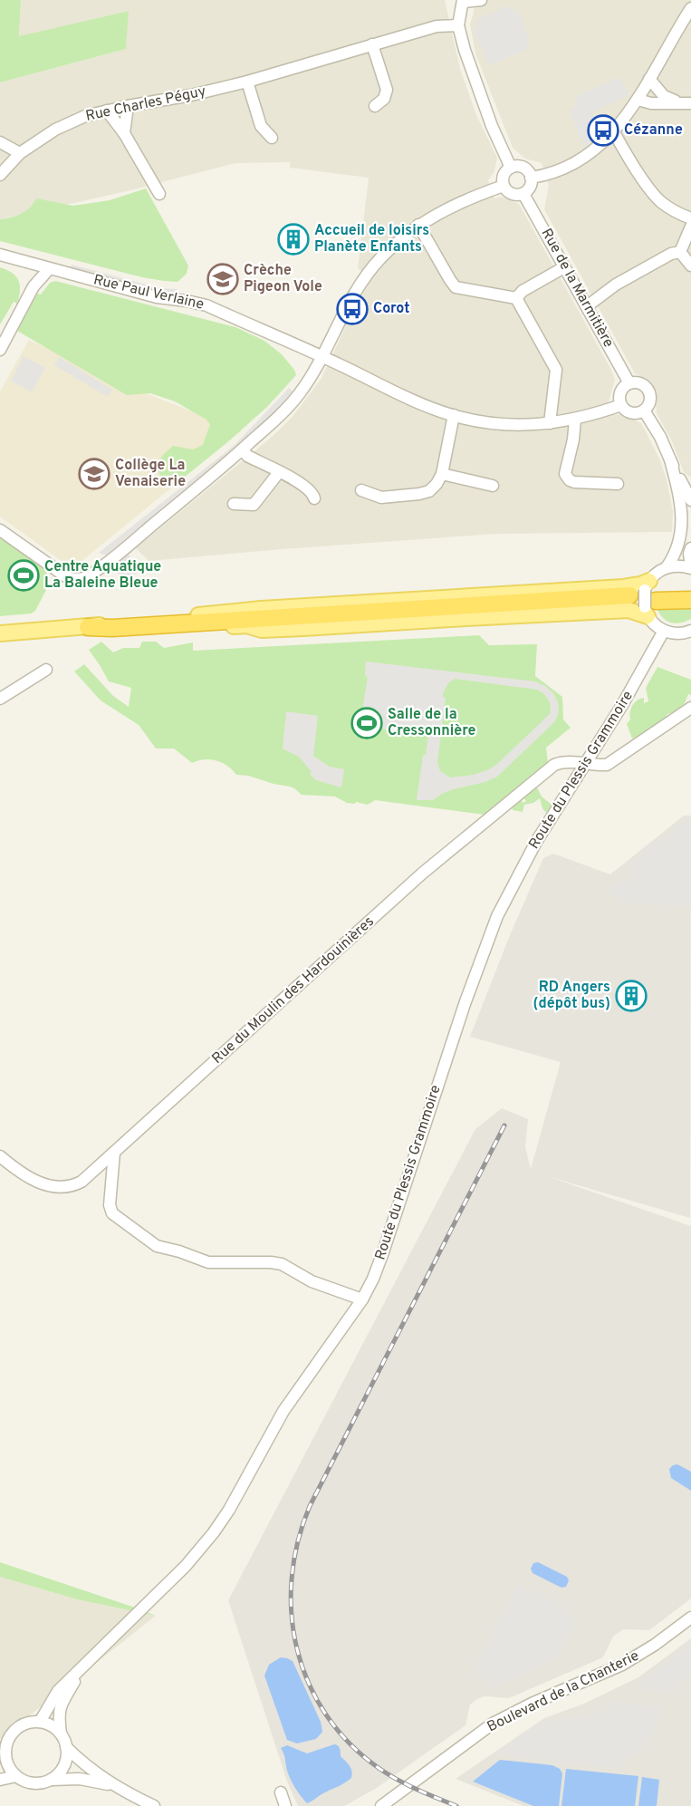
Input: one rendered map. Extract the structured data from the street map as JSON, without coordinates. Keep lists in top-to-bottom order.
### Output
{
  "streets": {
    "street": [
      "Rue Charles Péguy",
      "Rue de la Marmitière",
      "Rue Paul Verlaine",
      "Route du Plessis Grammoire",
      "Rue du Moulin des Hardouinières",
      "Boulevard de la Chanterie"
    ]
  },
  "crossings": [
    ["Rue de la Marmitière", "Rue Paul Verlaine"],
    ["Route du Plessis Grammoire", "Rue du Moulin des Hardouinières"]
  ],
  "places": {
    "bus stop": ["Cézanne", "Corot"],
    "building": ["Accueil de loisirs Planète Enfants", "RD Angers (dépôt bus)"],
    "school or university": ["Crèche Pigeon Vole", "Collège La Venaiserie"],
    "sports": ["Centre Aquatique La Baleine Bleue", "Salle de la Cressonnière"]
  }
}
